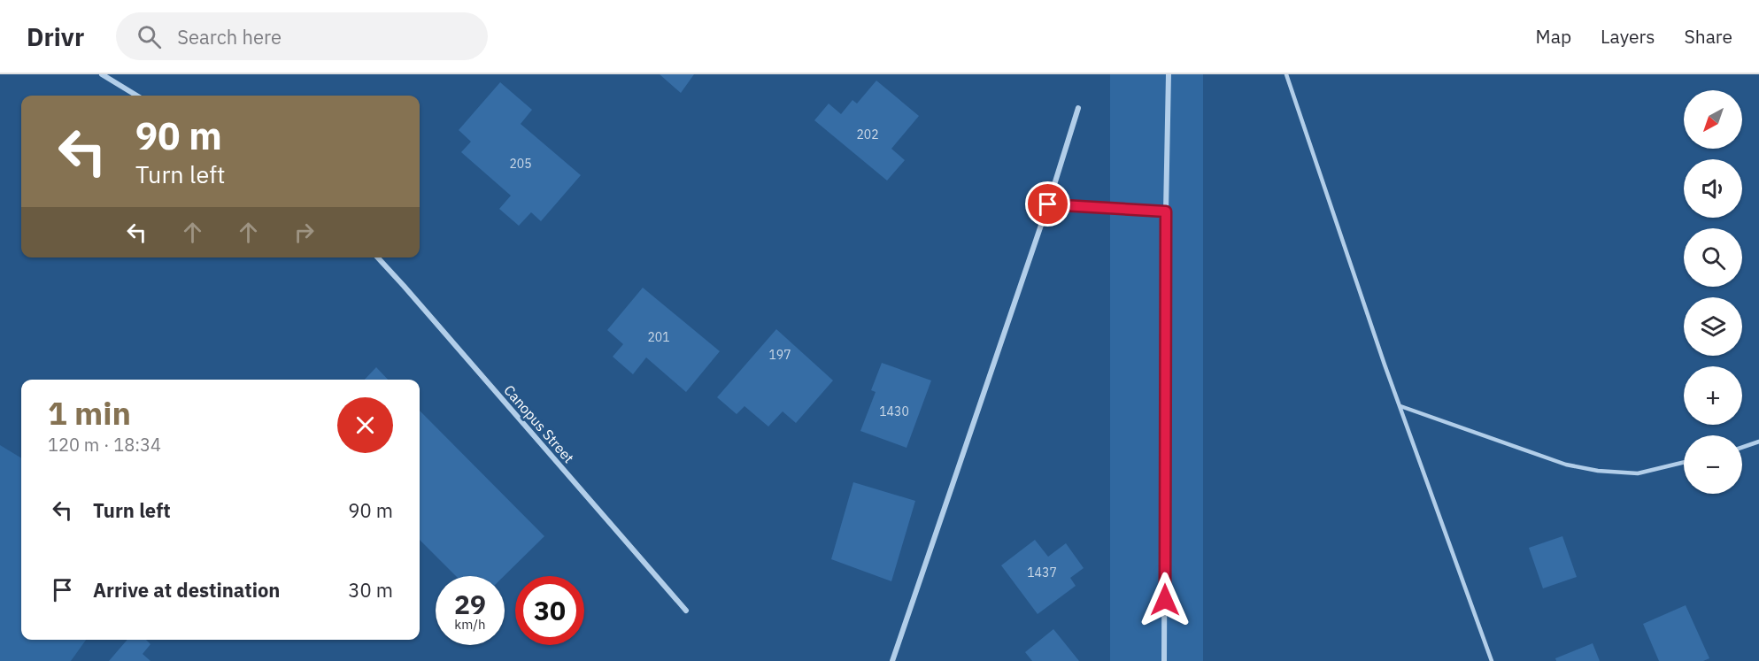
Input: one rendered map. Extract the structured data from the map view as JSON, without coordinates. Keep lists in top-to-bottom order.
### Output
{
  "streets": {
    "street": ["Canopus Street"]
  },
  "house_numbers": [
    "202",
    "205",
    "201",
    "197",
    "1430",
    "1437"
  ],
  "north": "bottom left",
  "page": {
    "header": "Drivr",
    "search": "Search here",
    "nav": ["Map", "Layers", "Share"],
    "map_buttons": ["+", "−"],
    "turn": ["90 m", "Turn left"],
    "heading": ["1 min", "120 m · 18:34"],
    "list": [
      {
        "name": "Turn left",
        "value": "90 m"
      },
      {
        "name": "Arrive at destination",
        "value": "30 m"
      }
    ],
    "speed": "29 km/h",
    "limit": "30"
  }
}
